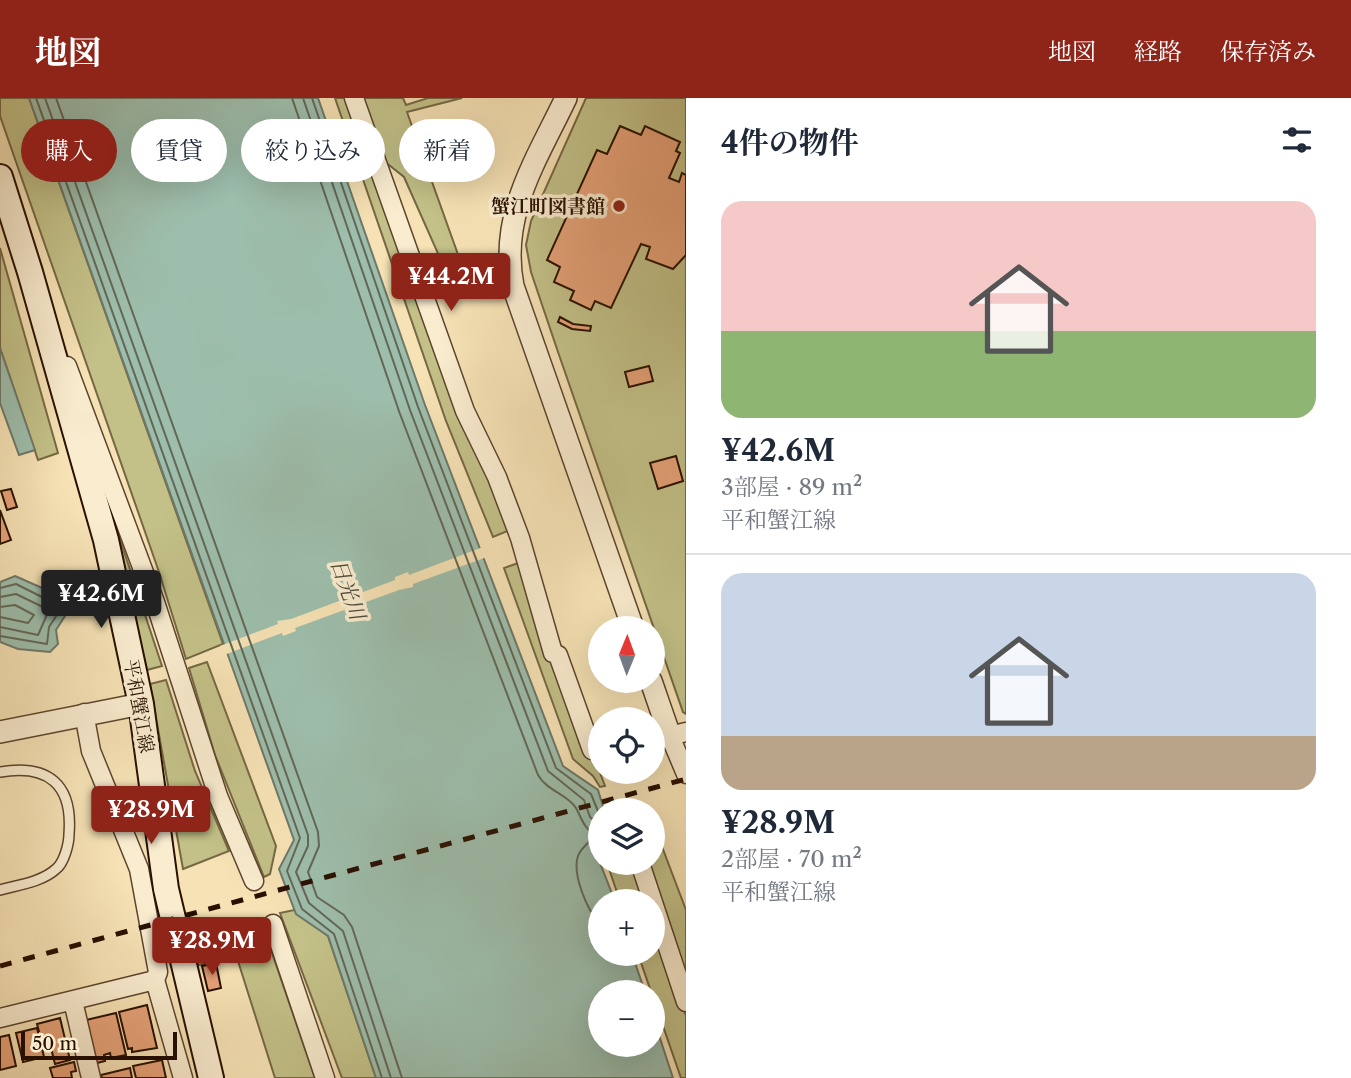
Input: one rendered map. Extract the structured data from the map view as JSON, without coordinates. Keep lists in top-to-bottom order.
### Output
{
  "streets": {
    "main road": ["平和蟹江線"]
  },
  "water": ["日光川"],
  "places": ["蟹江町図書館"],
  "scale_bar": "50 m",
  "north": "top",
  "page": {
    "header": "地図",
    "nav": ["地図", "経路", "保存済み"],
    "heading": "4件の物件",
    "chip": [
      "購入",
      "賃貸",
      "絞り込み",
      "新着"
    ],
    "list": [
      {
        "name": "¥42.6M",
        "note": "3部屋 · 89 m² · 平和蟹江線"
      },
      {
        "name": "¥28.9M",
        "note": "2部屋 · 70 m² · 平和蟹江線"
      }
    ],
    "price": [
      "¥44.2M",
      "¥42.6M",
      "¥28.9M",
      "¥28.9M"
    ],
    "map_buttons": ["+", "−"],
    "scale": "50 m"
  }
}
